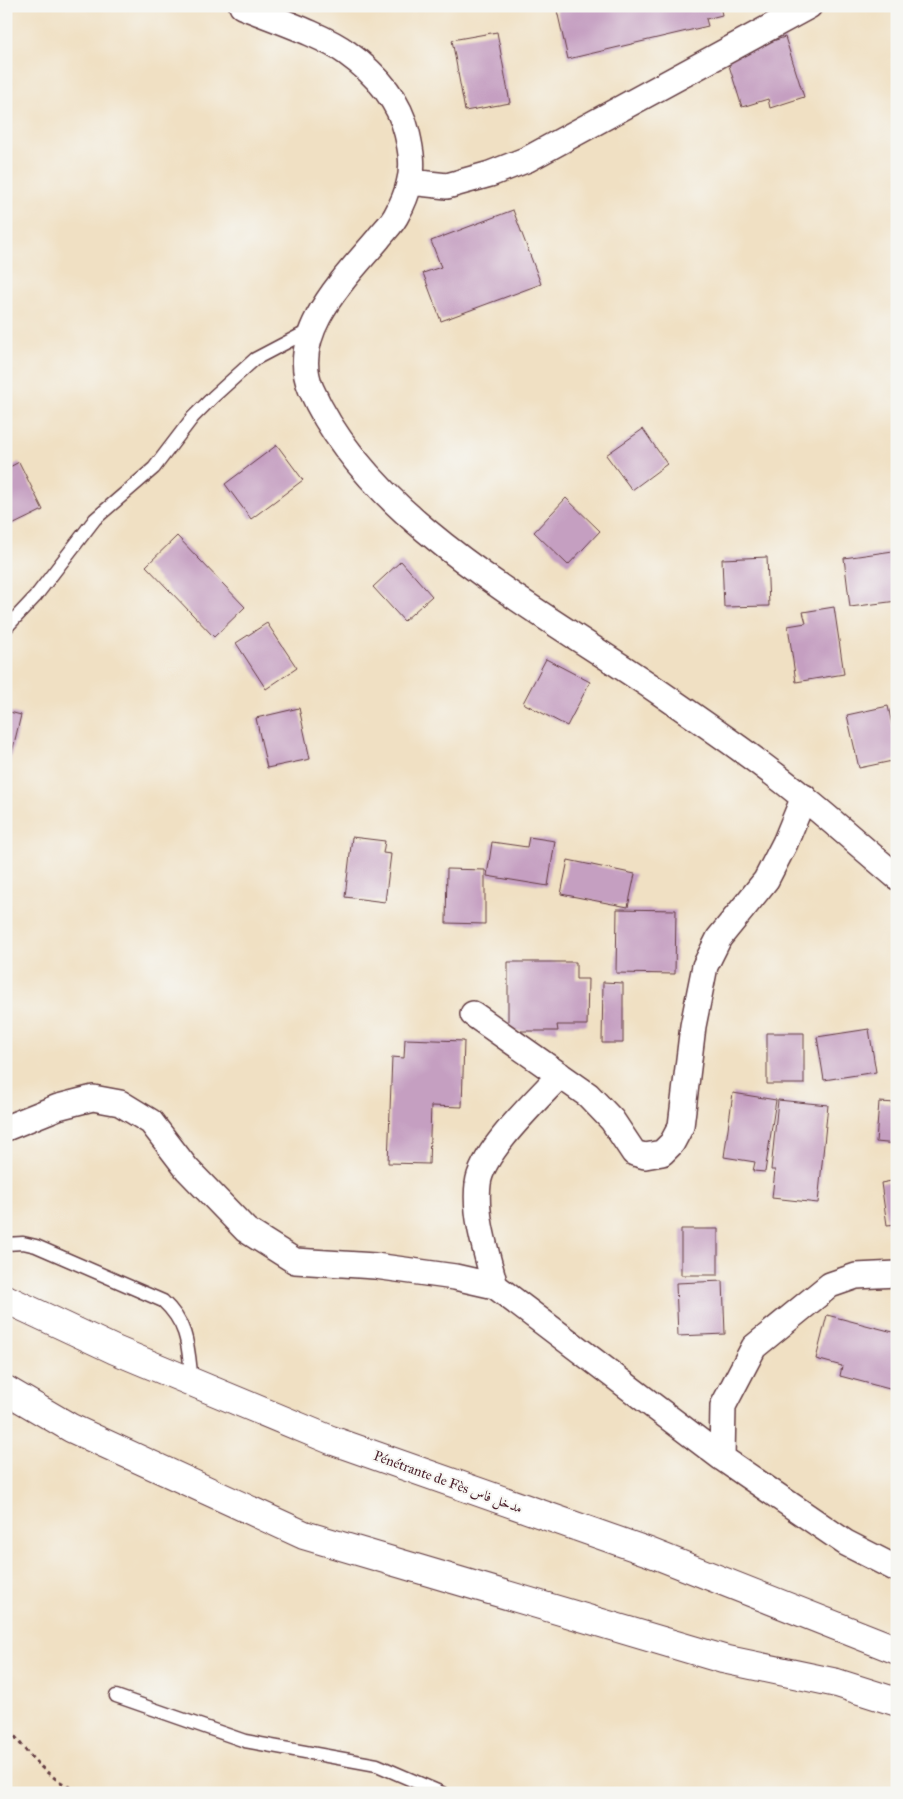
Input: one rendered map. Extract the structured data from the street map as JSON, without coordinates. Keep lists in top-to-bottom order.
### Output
{
  "streets": {
    "highway": ["Pénétrante de Fès مدخل فاس"]
  }
}
